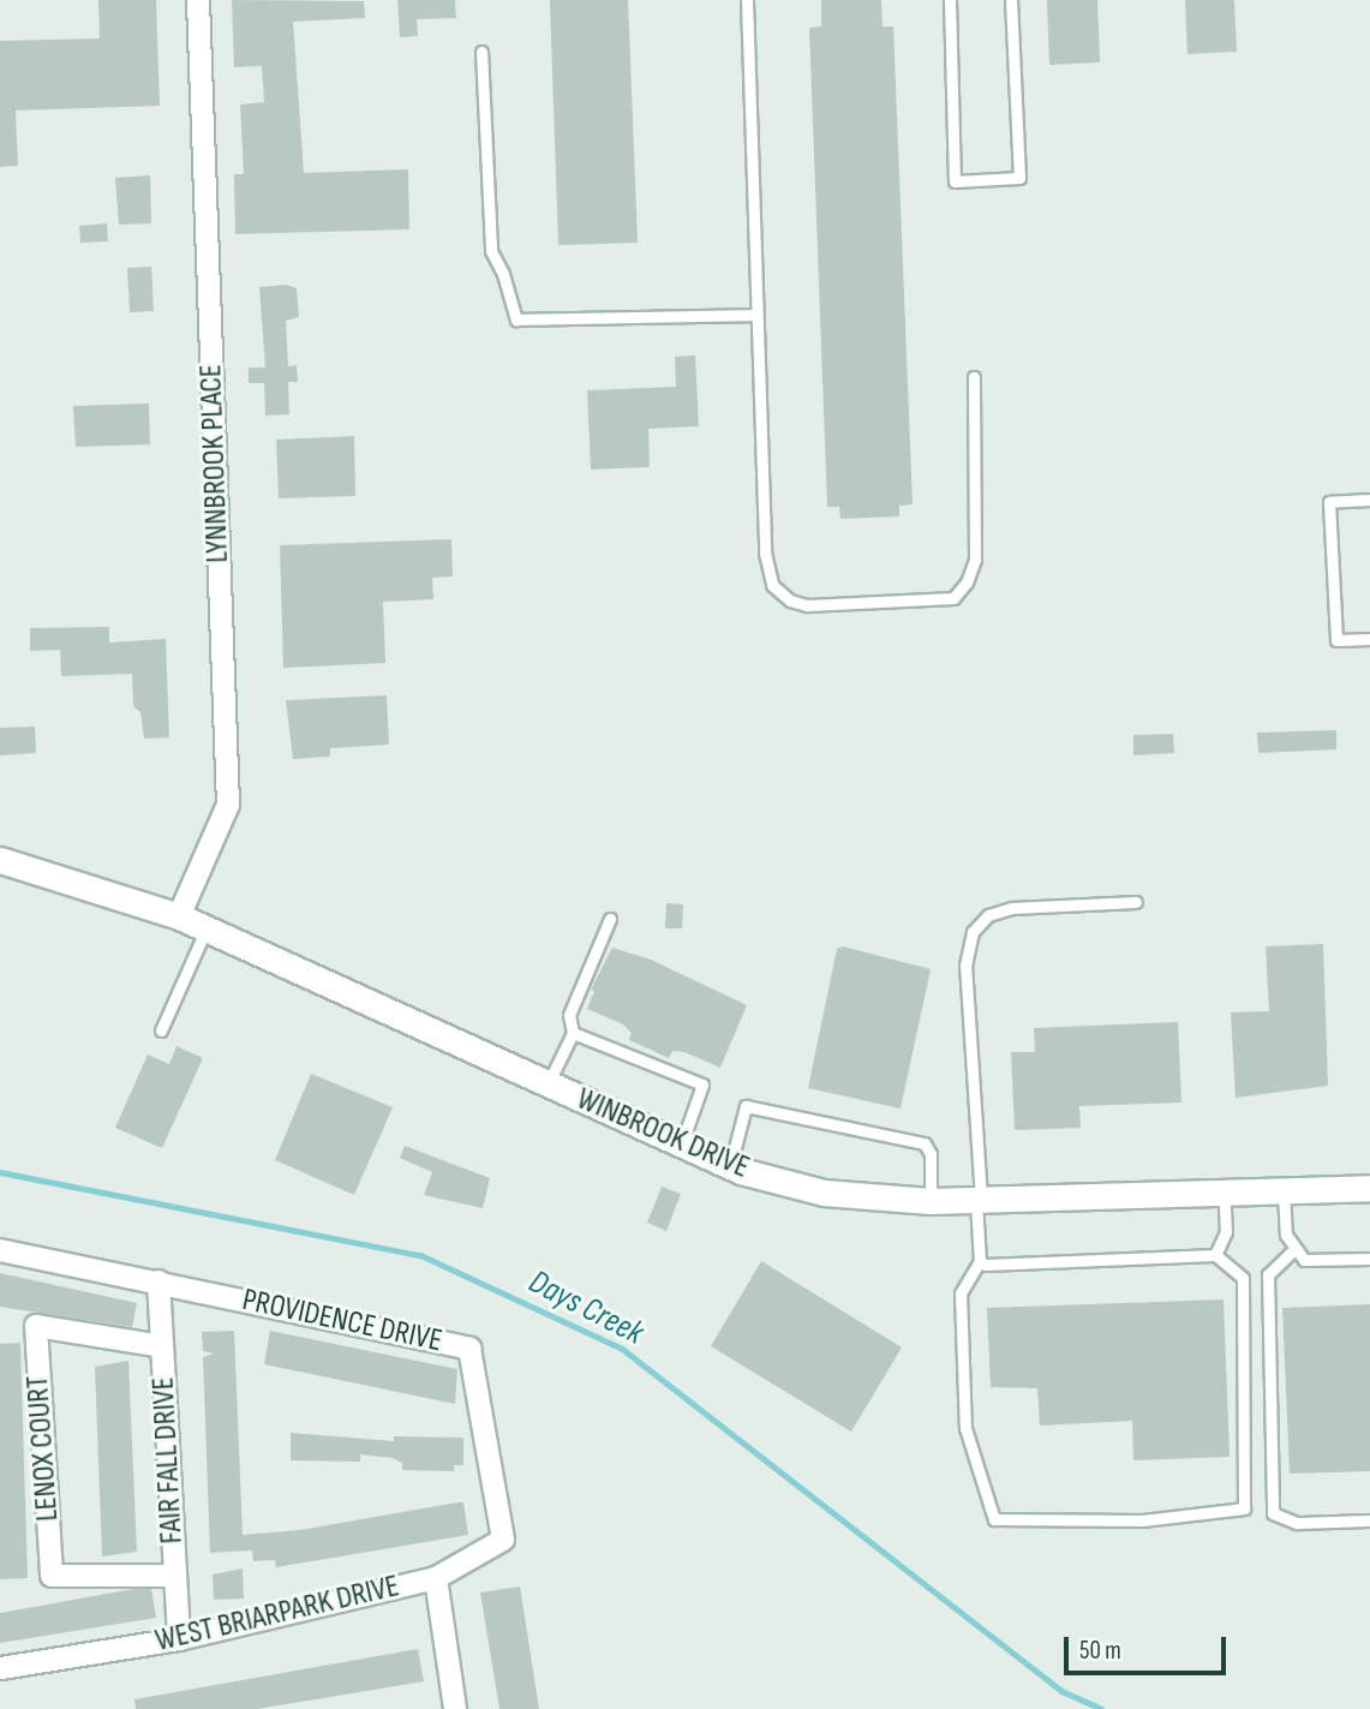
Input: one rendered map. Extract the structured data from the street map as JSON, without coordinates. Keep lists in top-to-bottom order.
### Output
{
  "streets": {
    "street": [
      "LYNNBROOK PLACE",
      "WINBROOK DRIVE",
      "PROVIDENCE DRIVE",
      "LENOX COURT",
      "FAIR FALL DRIVE",
      "WEST BRIARPARK DRIVE"
    ]
  },
  "crossings": [
    ["LYNNBROOK PLACE", "WINBROOK DRIVE"],
    ["PROVIDENCE DRIVE", "FAIR FALL DRIVE"],
    ["PROVIDENCE DRIVE", "WEST BRIARPARK DRIVE"],
    ["LENOX COURT", "FAIR FALL DRIVE"],
    ["FAIR FALL DRIVE", "WEST BRIARPARK DRIVE"]
  ],
  "water": ["Days Creek"],
  "scale_bar": "50 m"
}
